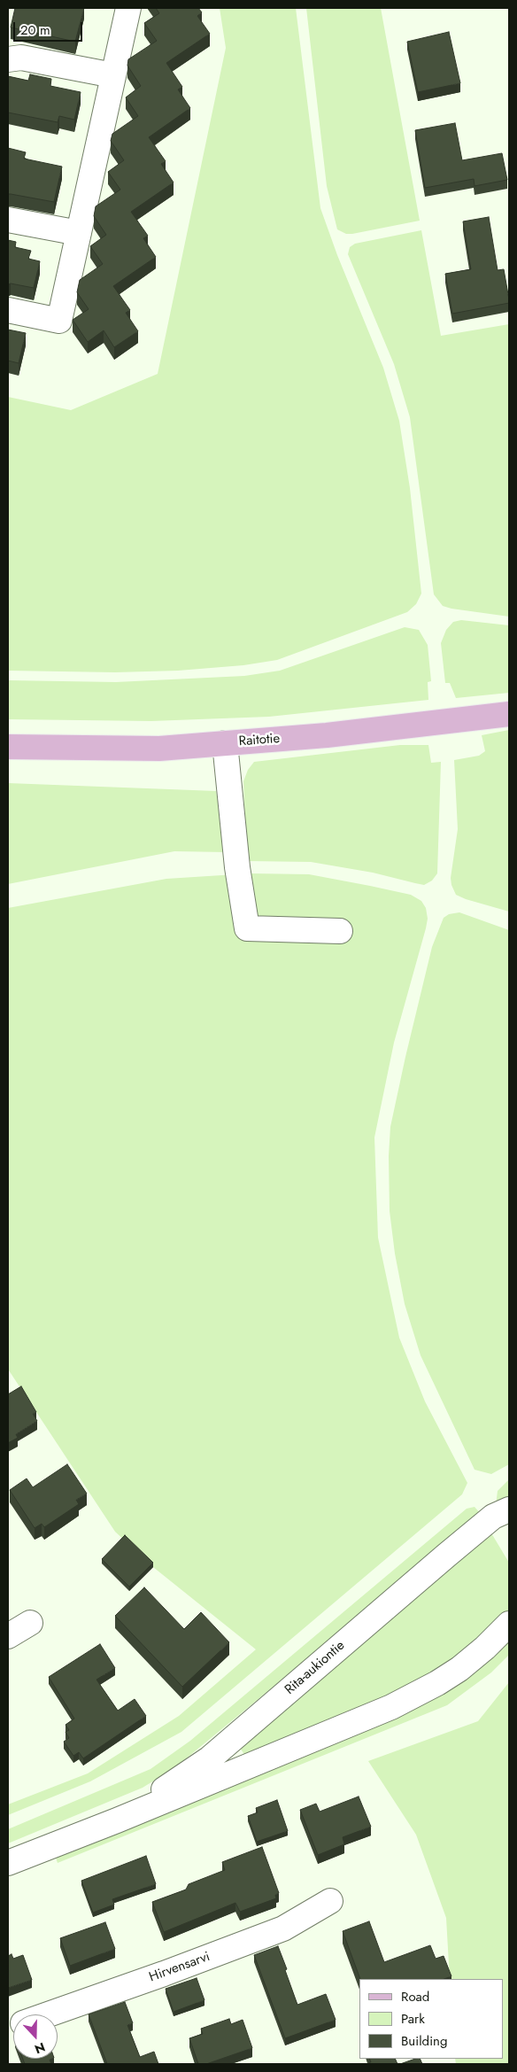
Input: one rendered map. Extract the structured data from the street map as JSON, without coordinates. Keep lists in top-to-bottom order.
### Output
{
  "streets": {
    "main road": ["Raitotie"],
    "street": ["Rita-aukiontie", "Hirvensarvi"]
  },
  "legend": ["Road", "Park", "Building"],
  "scale_bar": "20 m",
  "north": "bottom"
}
